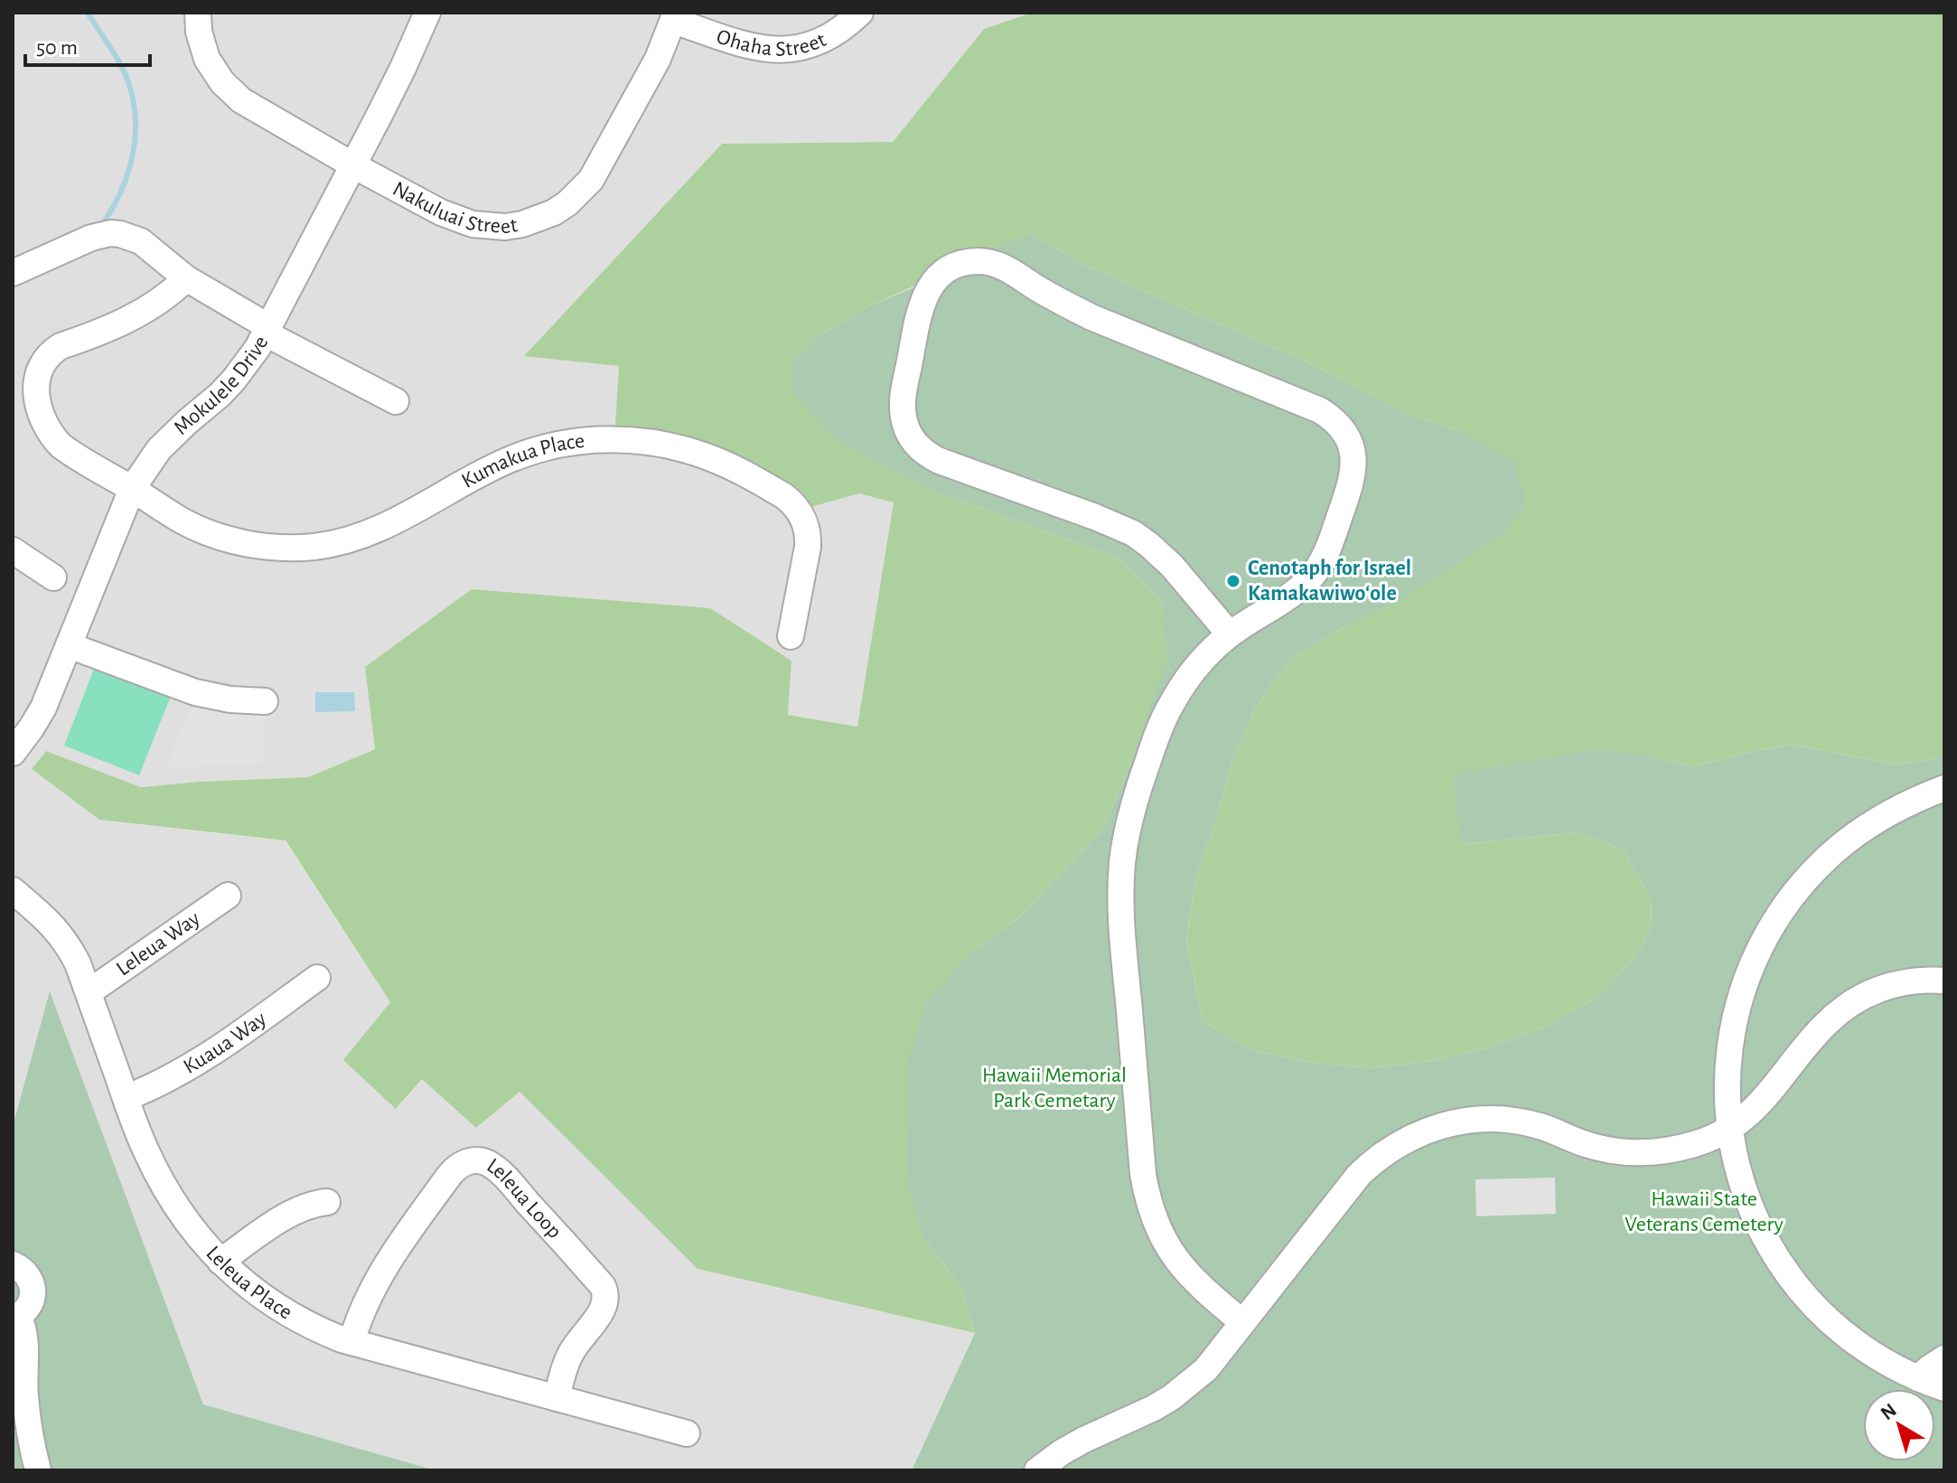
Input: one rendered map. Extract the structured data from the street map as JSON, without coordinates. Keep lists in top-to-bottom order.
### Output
{
  "streets": {
    "street": [
      "Ohaha Street",
      "Nakuluai Street",
      "Mokulele Drive",
      "Kumakua Place",
      "Leleua Way",
      "Kuaua Way",
      "Leleua Loop",
      "Leleua Place"
    ]
  },
  "crossings": [
    ["Ohaha Street", "Nakuluai Street"],
    ["Nakuluai Street", "Mokulele Drive"],
    ["Mokulele Drive", "Kumakua Place"],
    ["Leleua Way", "Leleua Place"],
    ["Kuaua Way", "Leleua Place"],
    ["Leleua Loop", "Leleua Place"]
  ],
  "parks": ["Hawaii Memorial Park Cemetary", "Hawaii State Veterans Cemetery"],
  "places": ["Cenotaph for Israel Kamakawiwoʻole"],
  "scale_bar": "50 m",
  "north": "top left"
}
